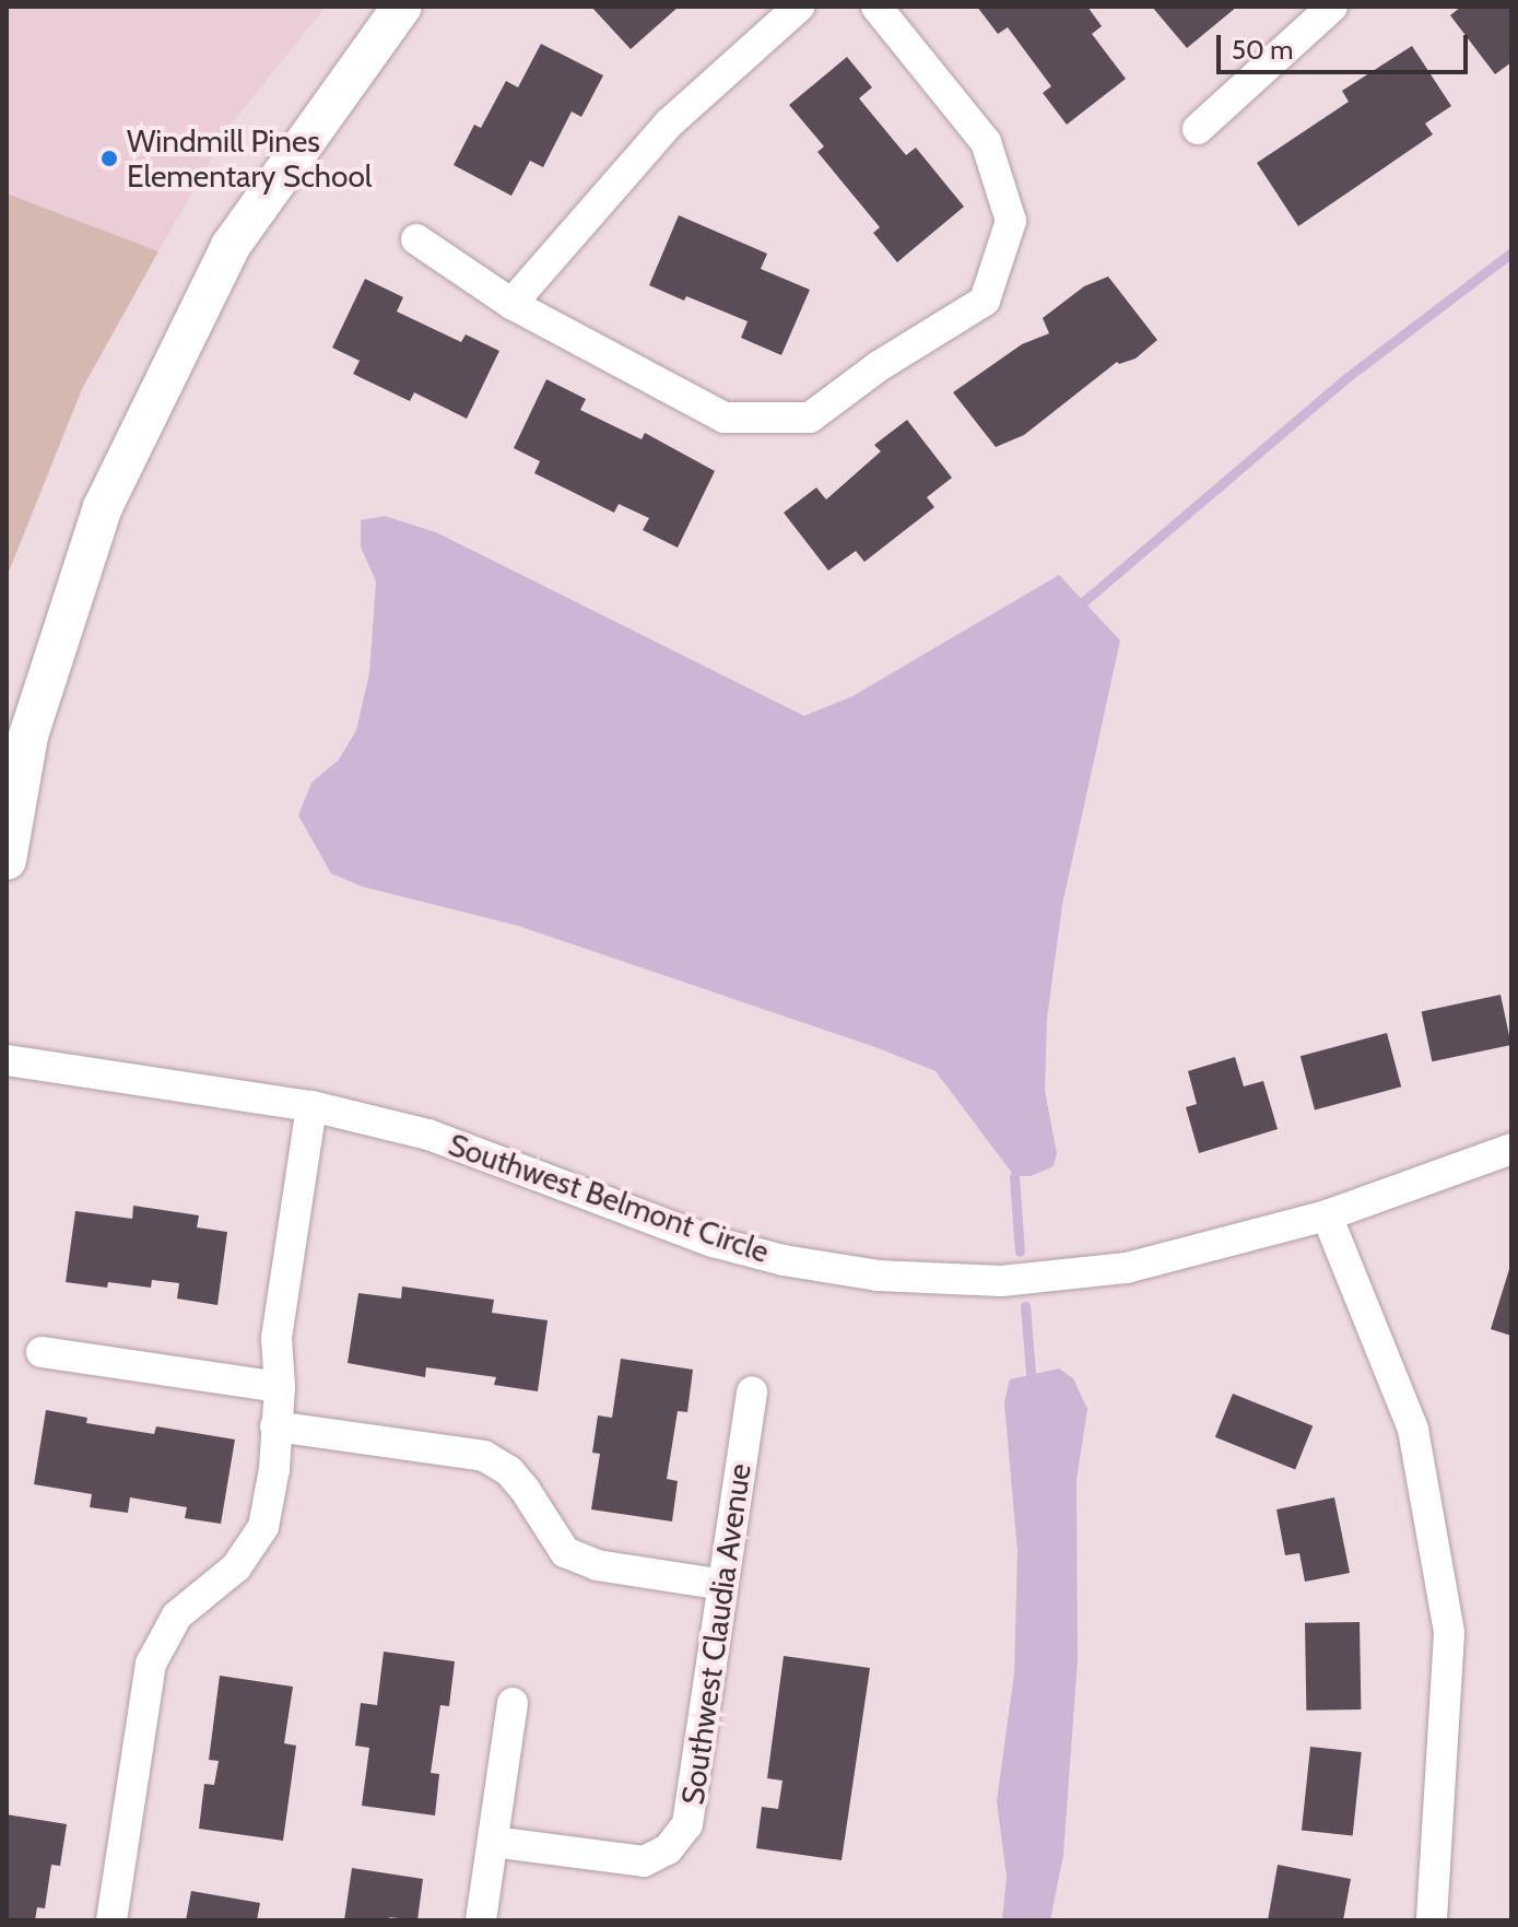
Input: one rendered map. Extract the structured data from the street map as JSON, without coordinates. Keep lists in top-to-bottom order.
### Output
{
  "streets": {
    "street": ["Southwest Belmont Circle", "Southwest Claudia Avenue"]
  },
  "places": ["Windmill Pines Elementary School"],
  "scale_bar": "50 m"
}
